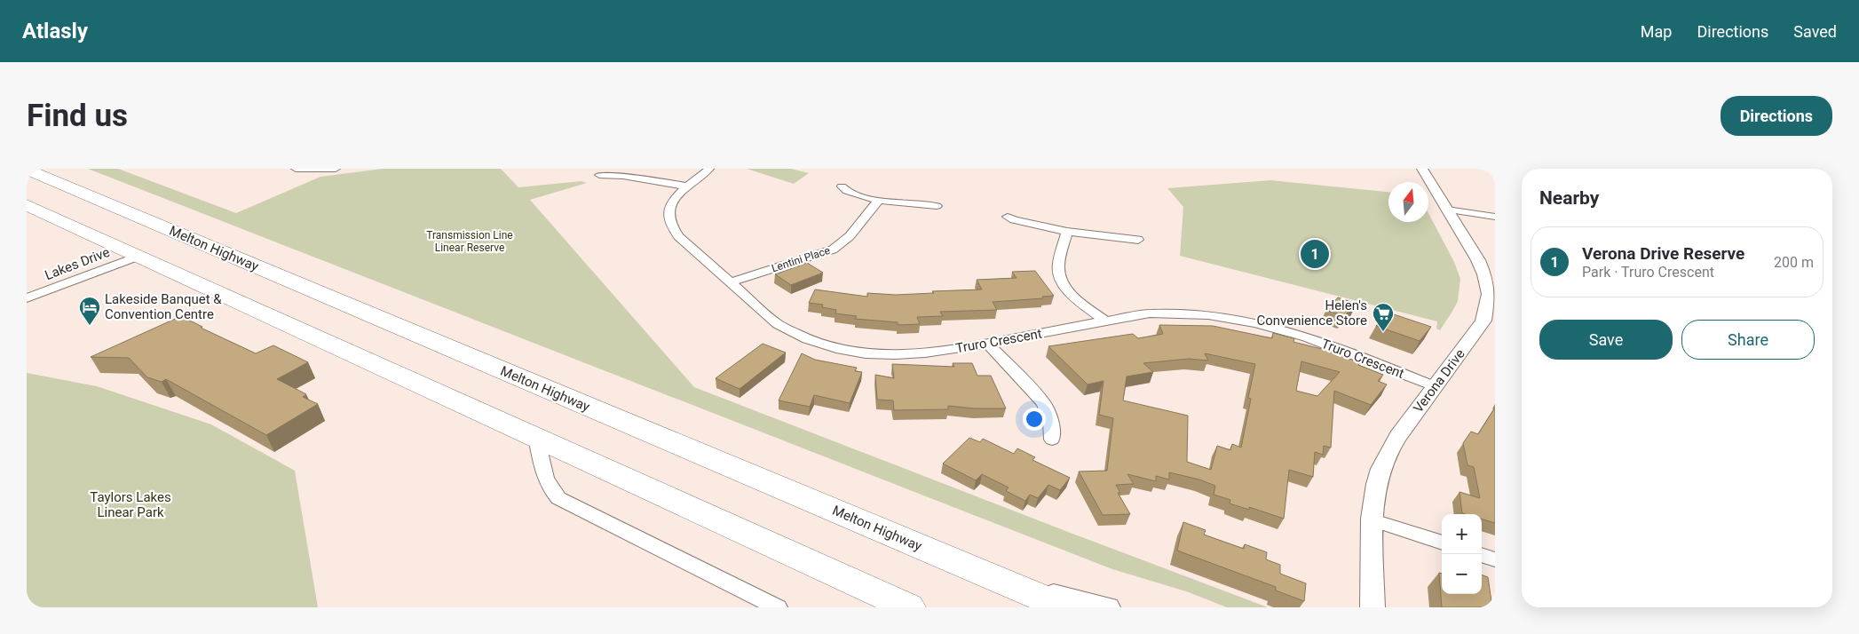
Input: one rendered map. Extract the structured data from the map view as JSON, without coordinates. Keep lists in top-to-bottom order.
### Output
{
  "streets": {
    "highway": ["Melton Highway"],
    "street": [
      "Lentini Place",
      "Lakes Drive",
      "Truro Crescent",
      "Verona Drive"
    ]
  },
  "crossings": [
    ["Lentini Place", "Truro Crescent"],
    ["Truro Crescent", "Verona Drive"]
  ],
  "parks": ["Transmission Line Linear Reserve", "Taylors Lakes Linear Park"],
  "places": {
    "hotel": ["Lakeside Banquet & Convention Centre"],
    "supermarket": ["Helen's Convenience Store"]
  },
  "north": "top",
  "page": {
    "header": "Atlasly",
    "nav": ["Map", "Directions", "Saved"],
    "buttons": [
      "Directions",
      ["Save", "Share"]
    ],
    "title": "Find us",
    "heading": "Nearby",
    "list": [
      {
        "mark": "1",
        "name": "Verona Drive Reserve",
        "note": "Park · Truro Crescent",
        "value": "200 m"
      }
    ],
    "pins": "1",
    "map_buttons": ["+", "−"]
  }
}
